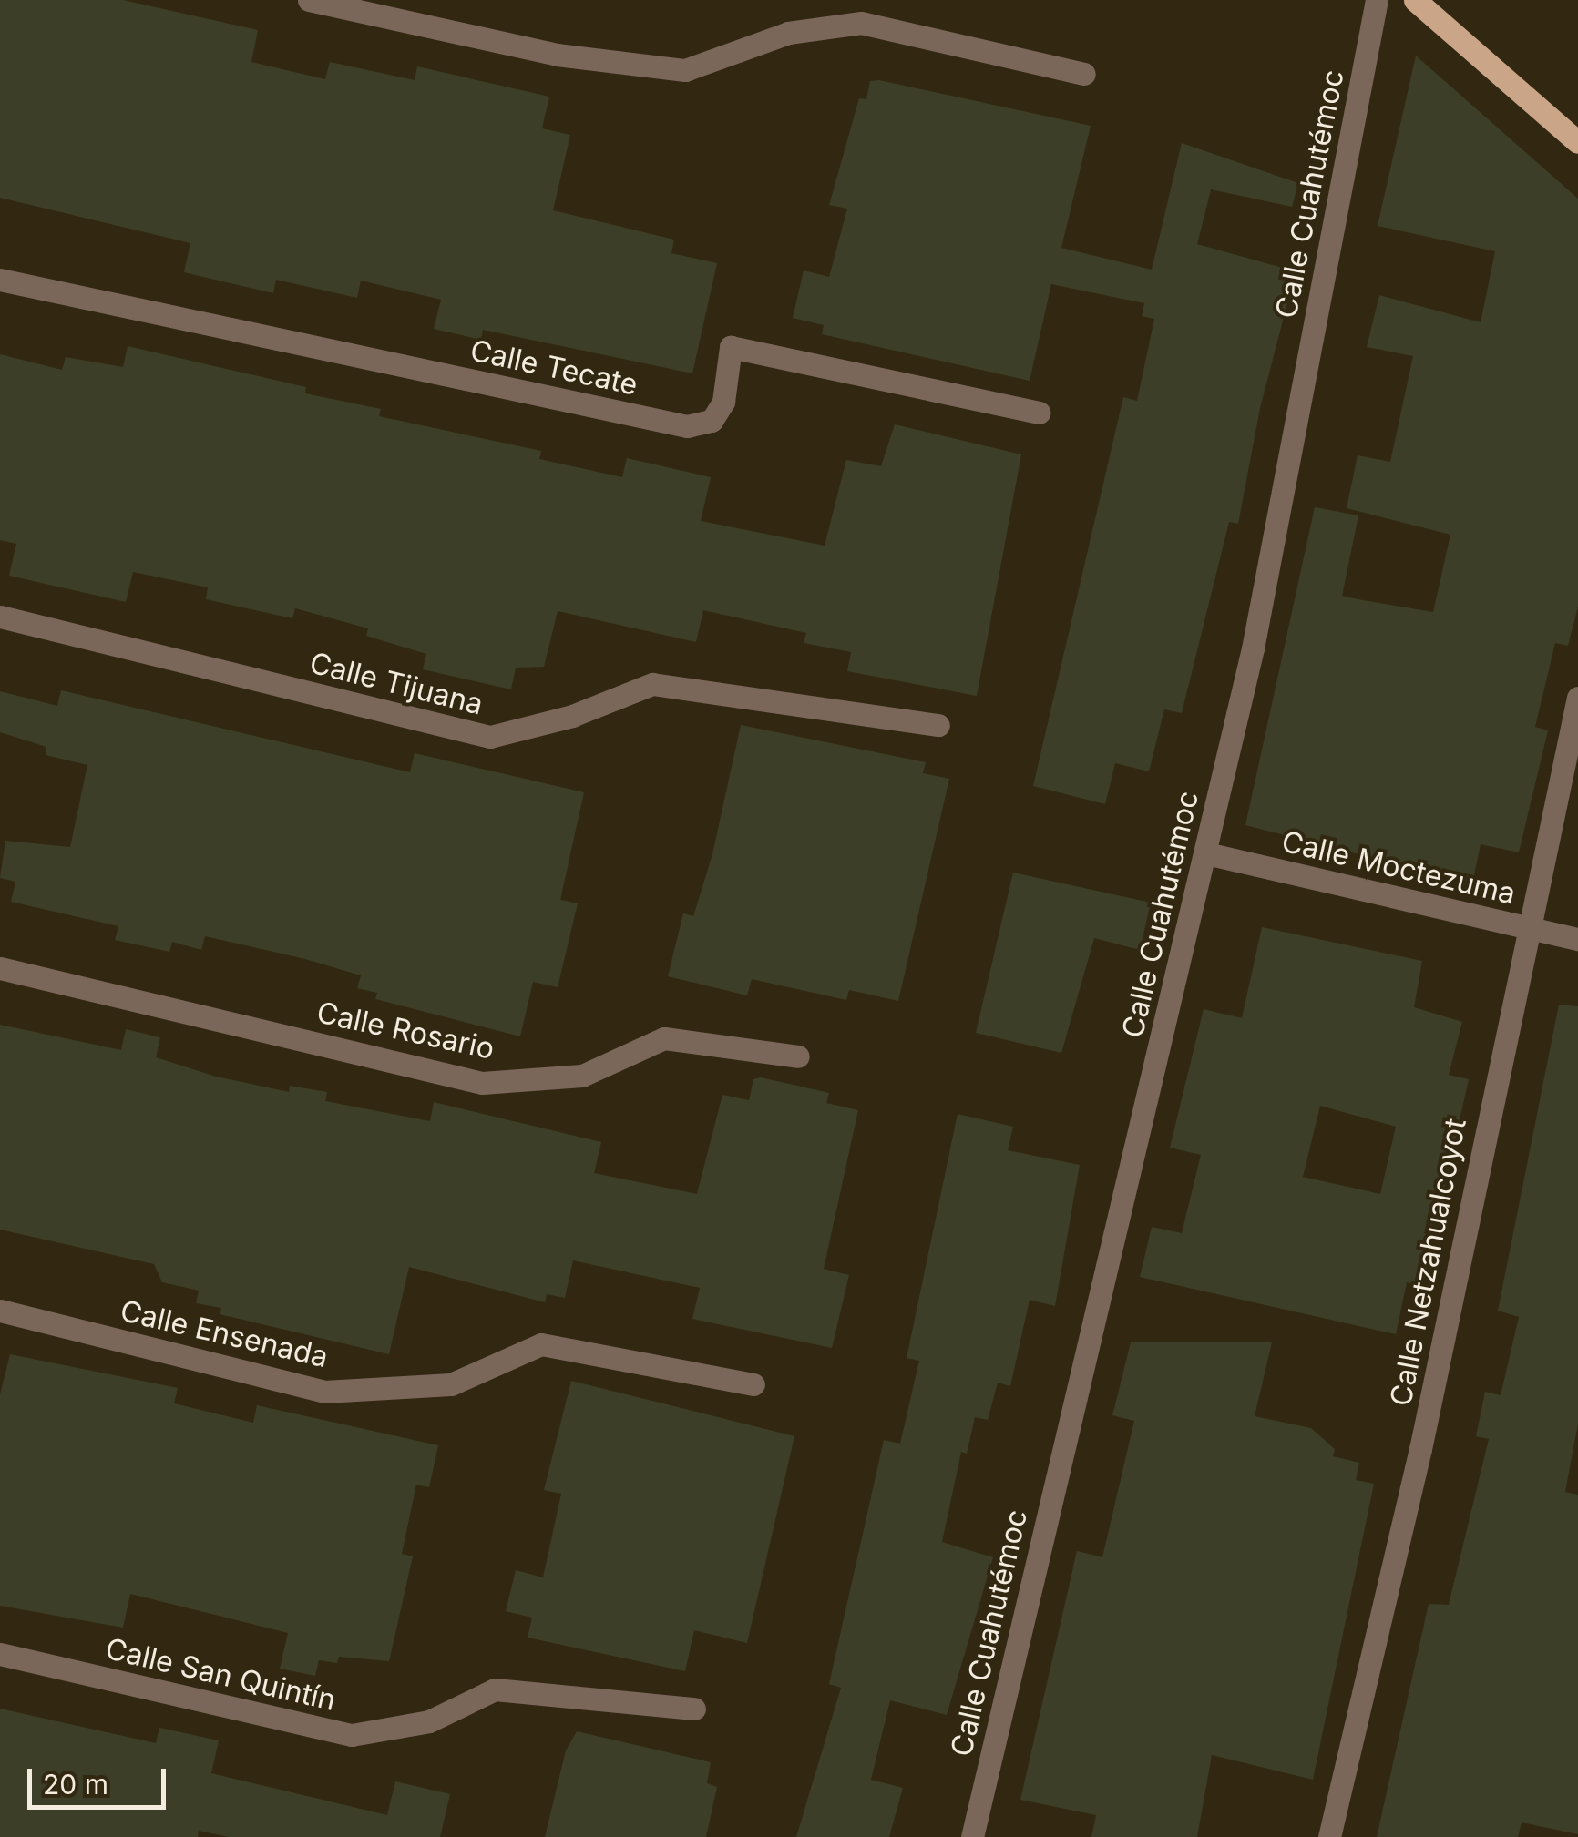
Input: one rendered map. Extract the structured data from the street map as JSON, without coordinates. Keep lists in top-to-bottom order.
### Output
{
  "streets": {
    "street": [
      "Calle Cuahutémoc",
      "Calle Tecate",
      "Calle Tijuana",
      "Calle Moctezuma",
      "Calle Rosario",
      "Calle Netzahualcoyot",
      "Calle Ensenada",
      "Calle San Quintín"
    ]
  },
  "crossings": [
    ["Calle Cuahutémoc", "Calle Moctezuma"],
    ["Calle Moctezuma", "Calle Netzahualcoyot"]
  ],
  "scale_bar": "20 m"
}
